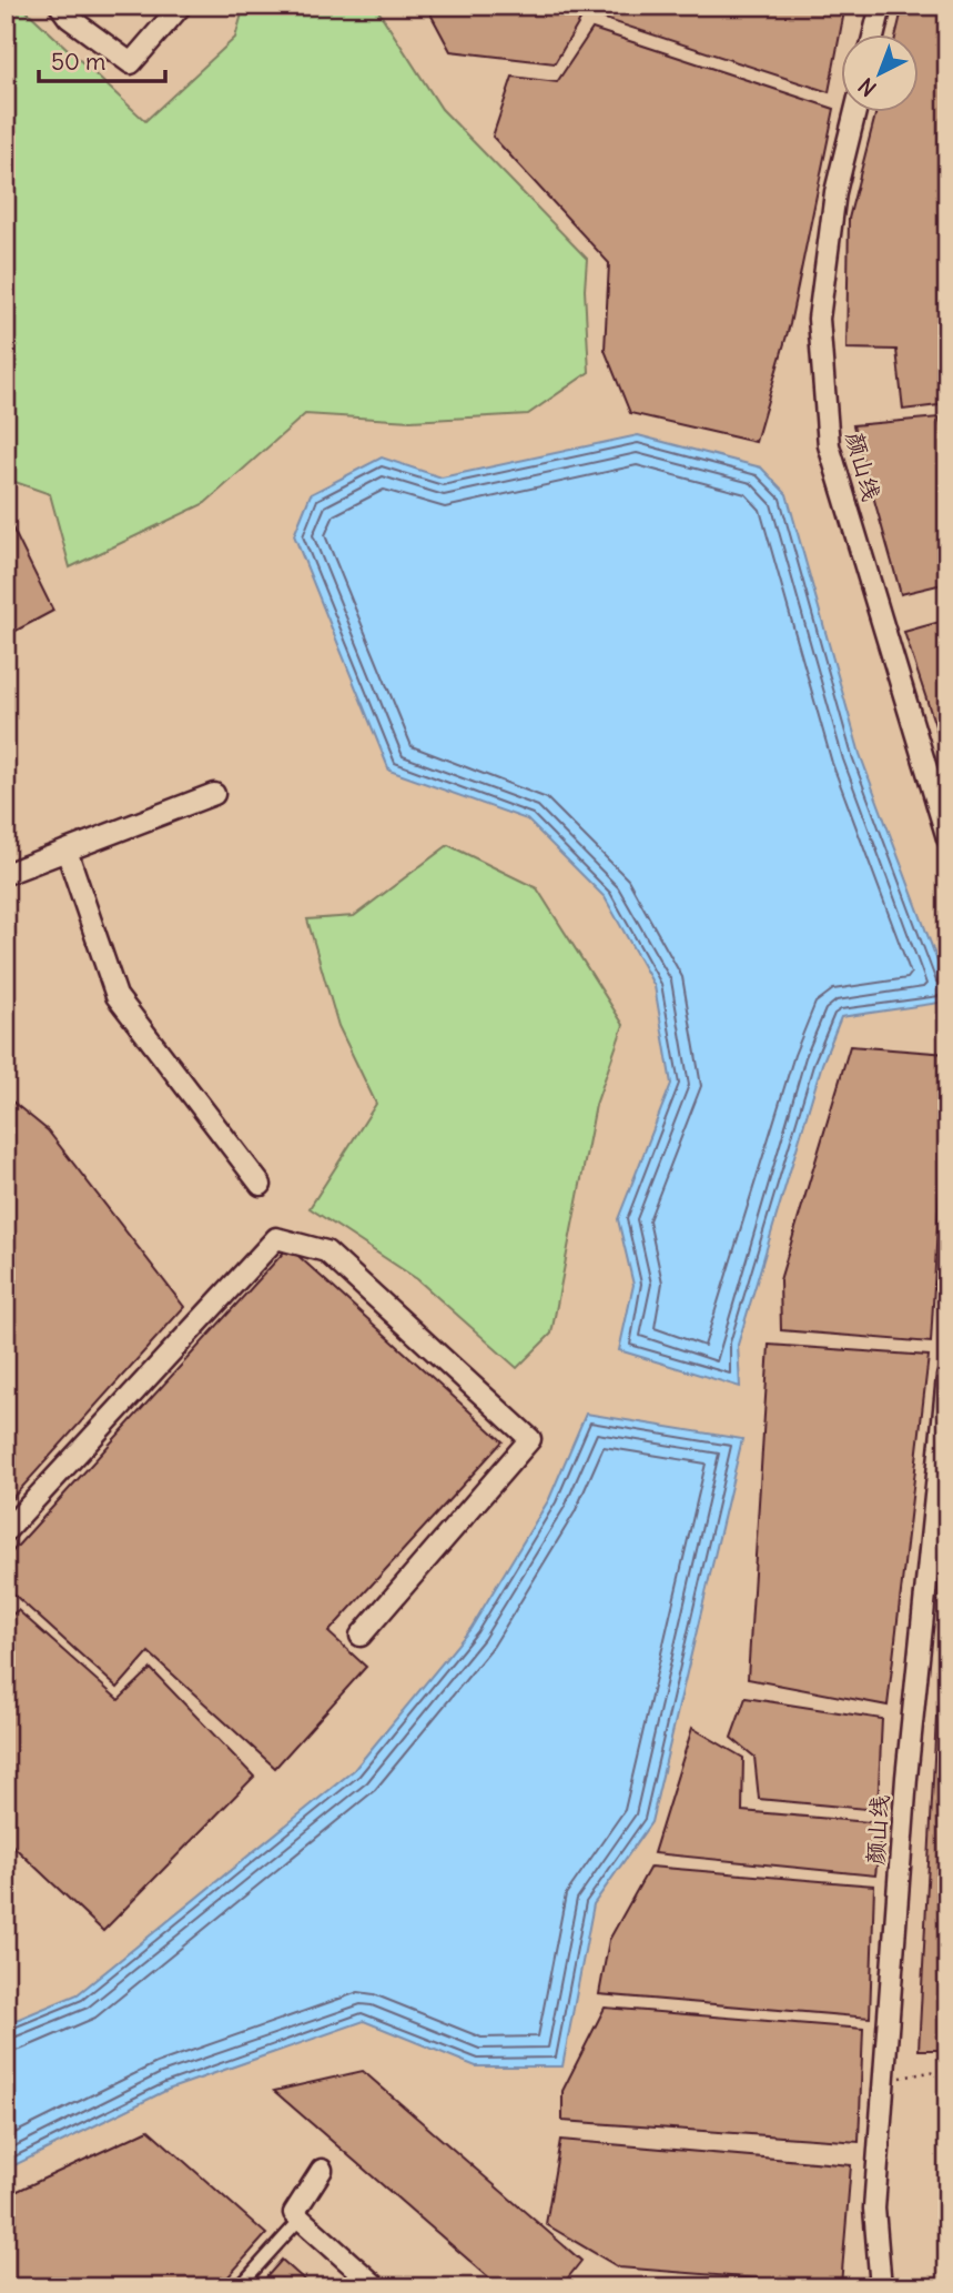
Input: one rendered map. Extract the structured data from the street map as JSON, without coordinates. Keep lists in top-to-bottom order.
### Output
{
  "streets": {
    "street": ["颜山线"]
  },
  "scale_bar": "50 m",
  "north": "bottom left"
}
